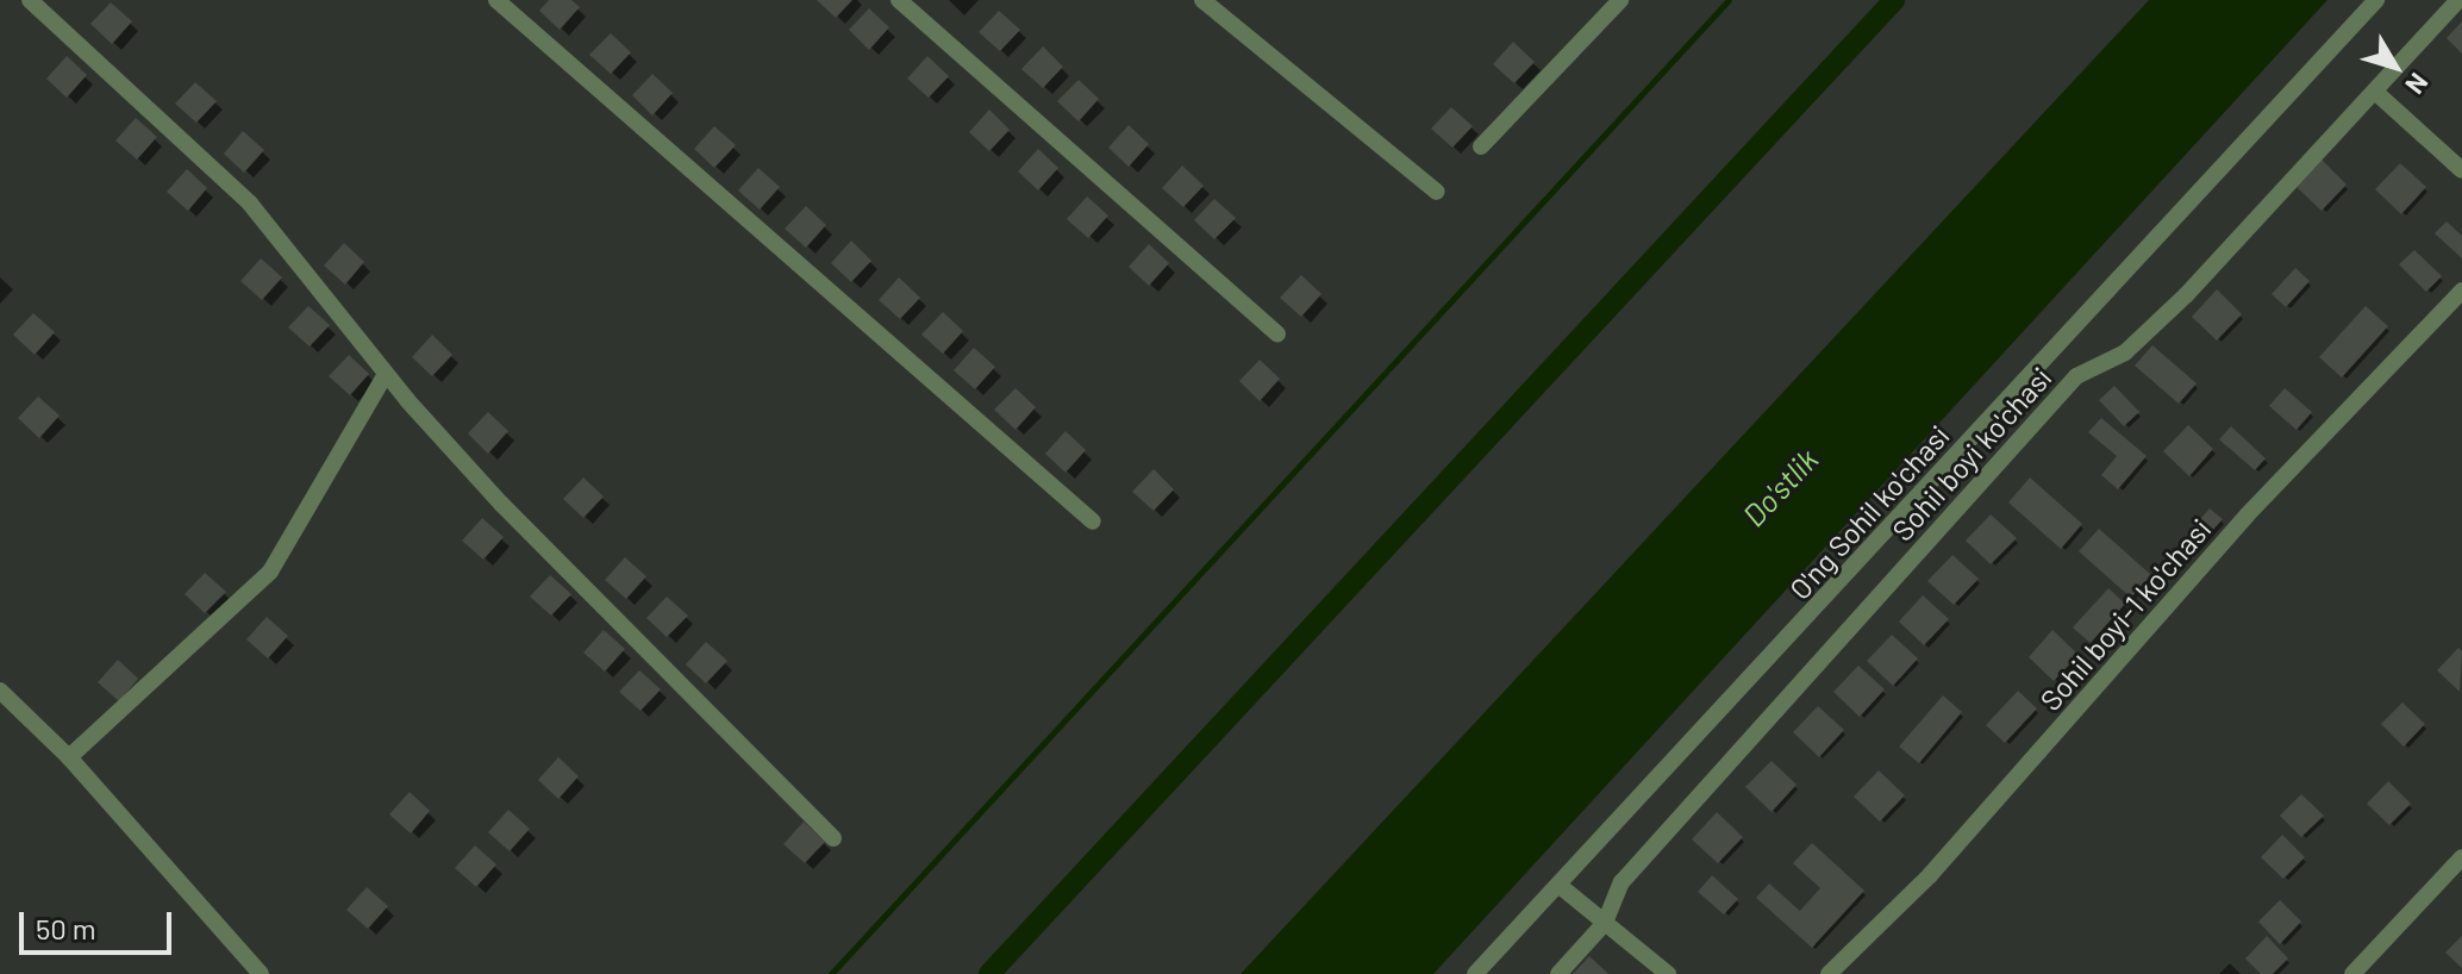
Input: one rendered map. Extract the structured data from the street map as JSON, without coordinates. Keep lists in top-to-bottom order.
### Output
{
  "streets": {
    "street": ["Sohil boyi ko'chasi", "O'ng Sohil ko'chasi", "Sohil boyi-1 ko'chasi"]
  },
  "water": ["Do'stlik"],
  "scale_bar": "50 m",
  "north": "bottom right"
}
